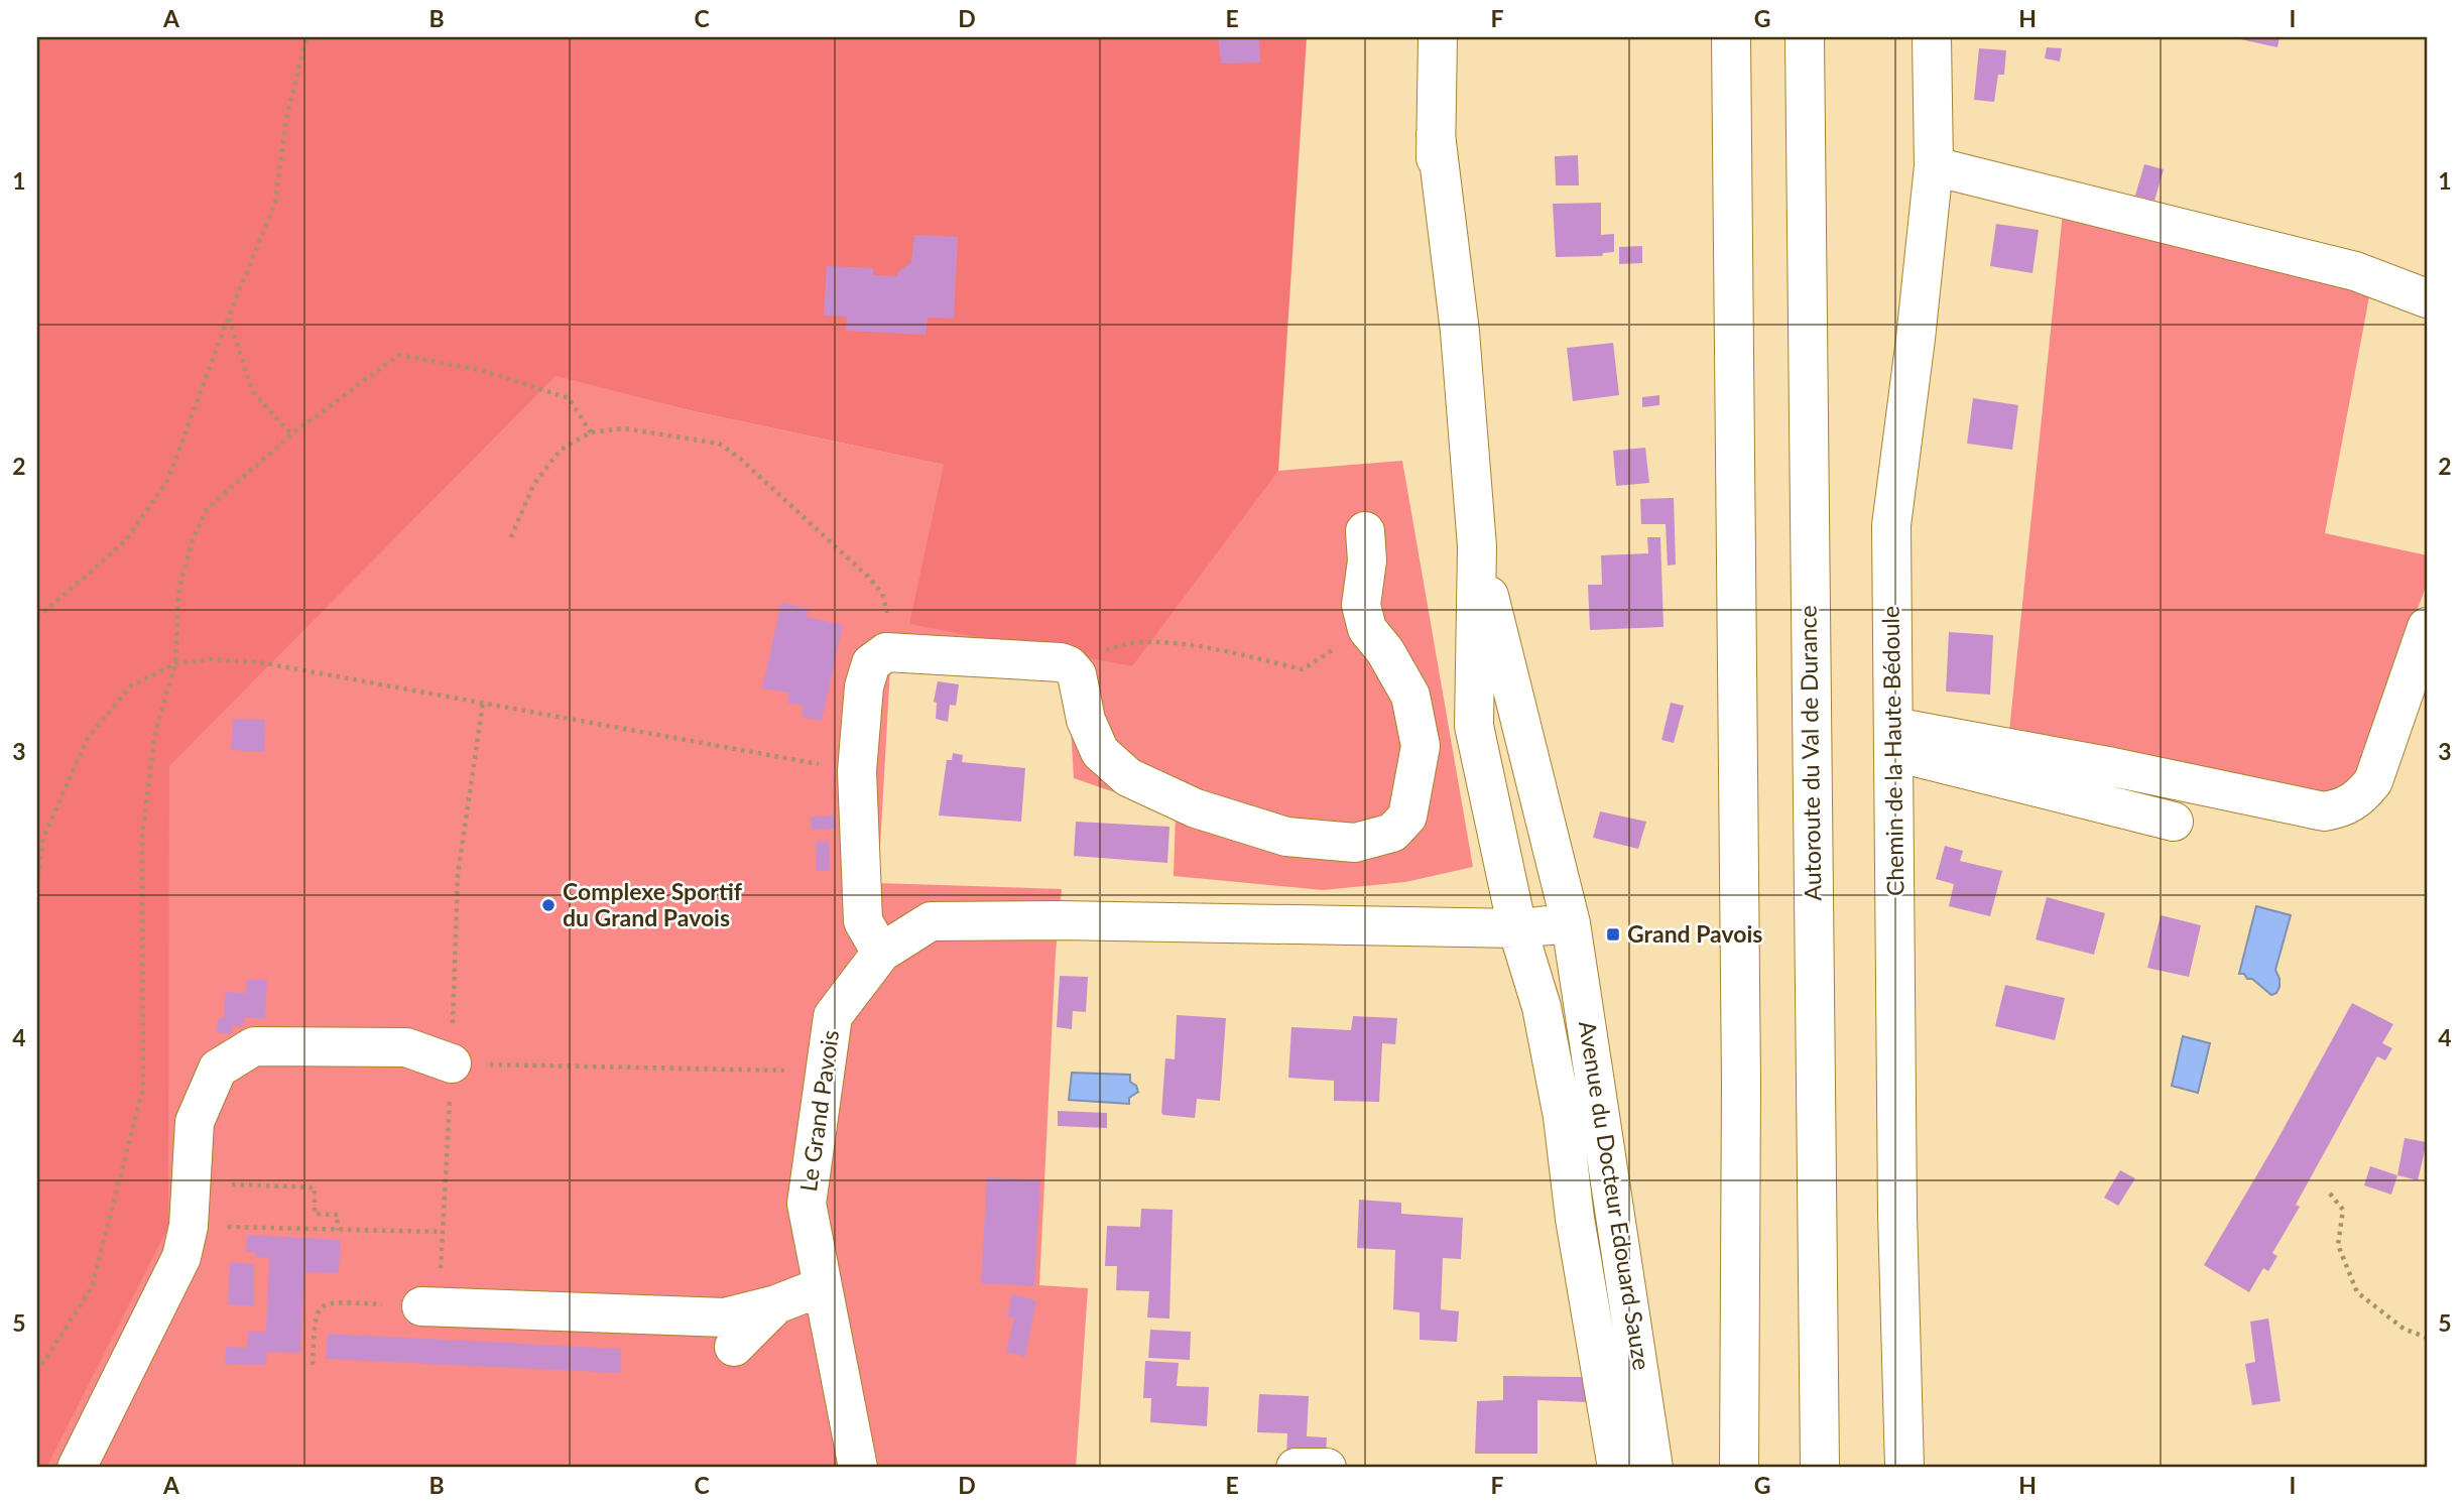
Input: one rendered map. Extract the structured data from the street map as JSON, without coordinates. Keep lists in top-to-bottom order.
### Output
{
  "streets": {
    "main road": [
      "Chemin de la Haute Bédoule",
      "Autoroute du Val de Durance",
      "Le Grand Pavois",
      "Avenue du Docteur Edouard Sauze"
    ]
  },
  "crossings": [
    ["Le Grand Pavois", "Avenue du Docteur Edouard Sauze"]
  ],
  "places": {
    "other": ["Complexe Sportif du Grand Pavois"],
    "transit": ["Grand Pavois"]
  },
  "grid": {
    "columns": [
      "A",
      "B",
      "C",
      "D",
      "E",
      "F",
      "G",
      "H",
      "I"
    ],
    "rows": [
      "1",
      "2",
      "3",
      "4",
      "5"
    ]
  }
}
